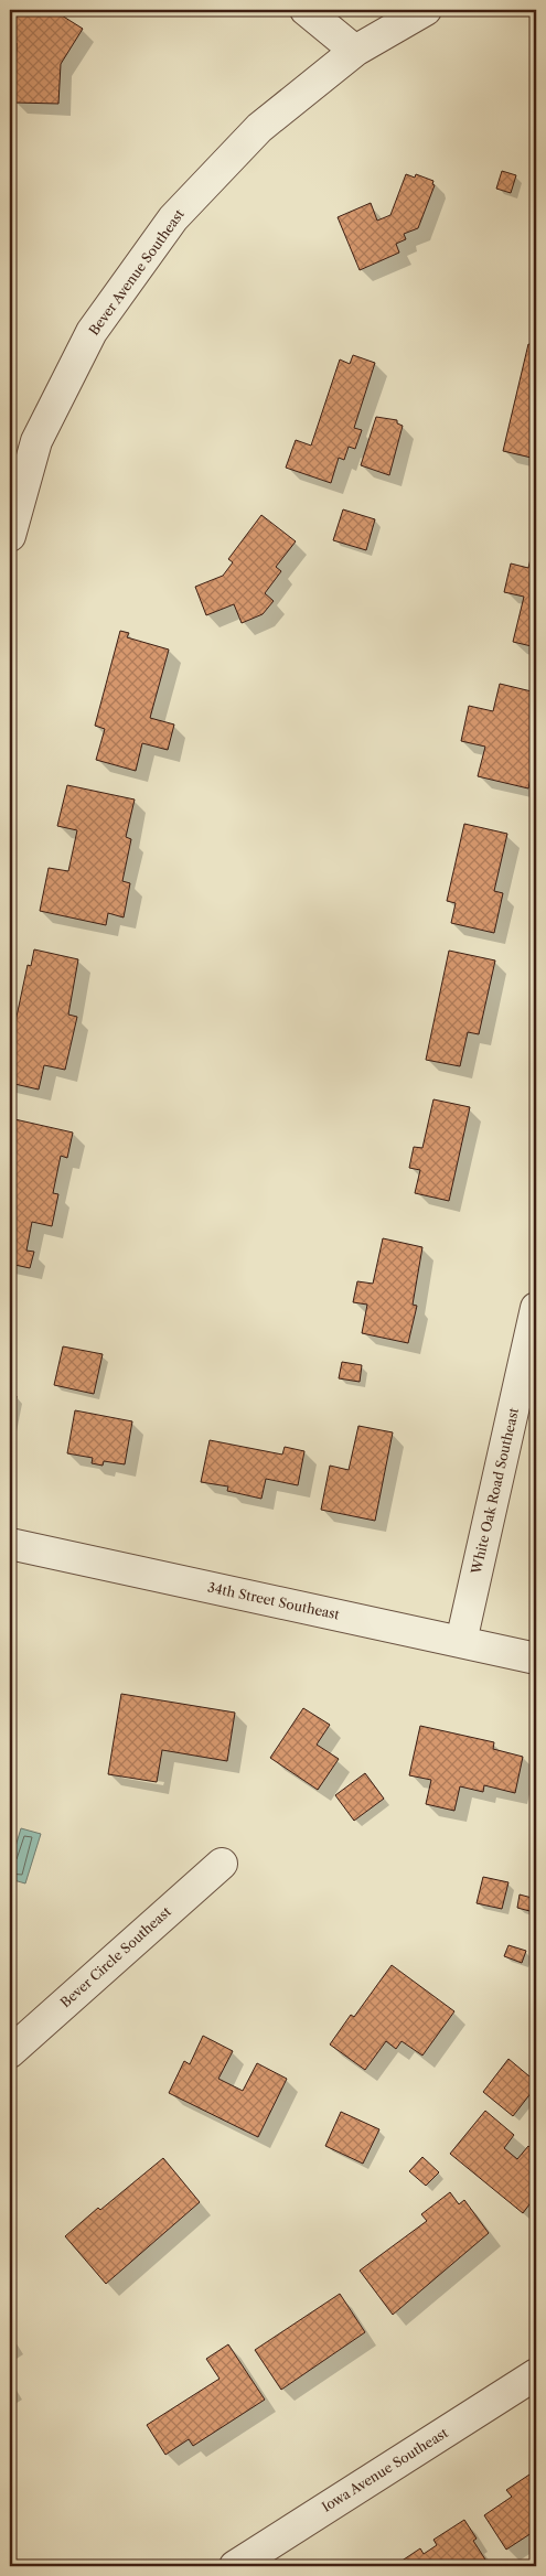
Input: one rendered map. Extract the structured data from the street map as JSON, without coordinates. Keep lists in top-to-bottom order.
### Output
{
  "streets": {
    "street": [
      "Bever Avenue Southeast",
      "White Oak Road Southeast",
      "34th Street Southeast",
      "Bever Circle Southeast",
      "Iowa Avenue Southeast"
    ]
  },
  "crossings": [
    ["White Oak Road Southeast", "34th Street Southeast"]
  ]
}
